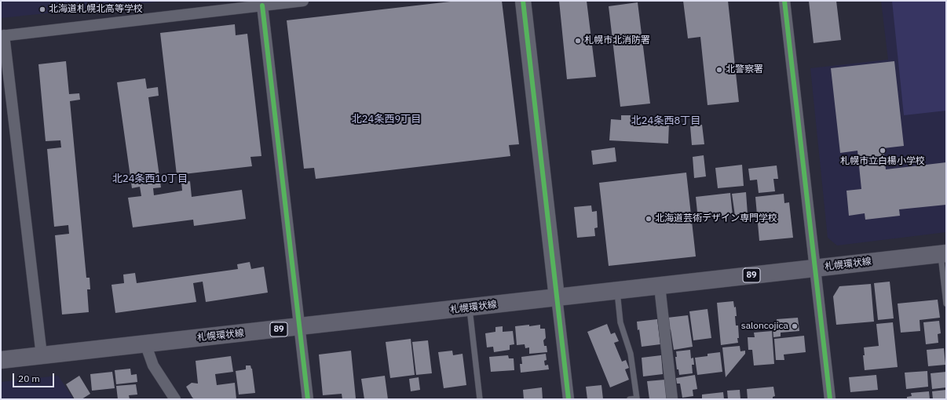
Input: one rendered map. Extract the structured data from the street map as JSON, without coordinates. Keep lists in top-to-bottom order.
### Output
{
  "streets": {
    "main road": ["札幌環状線", "89"]
  },
  "districts": ["北24条西9丁目", "北24条西8丁目", "北24条西10丁目"],
  "places": [
    "北海道札幌北高等学校",
    "札幌市北消防署",
    "北警察署",
    "札幌市立白楊小学校",
    "北海道芸術デザイン専門学校",
    "saloncojica"
  ],
  "scale_bar": "20 m"
}
